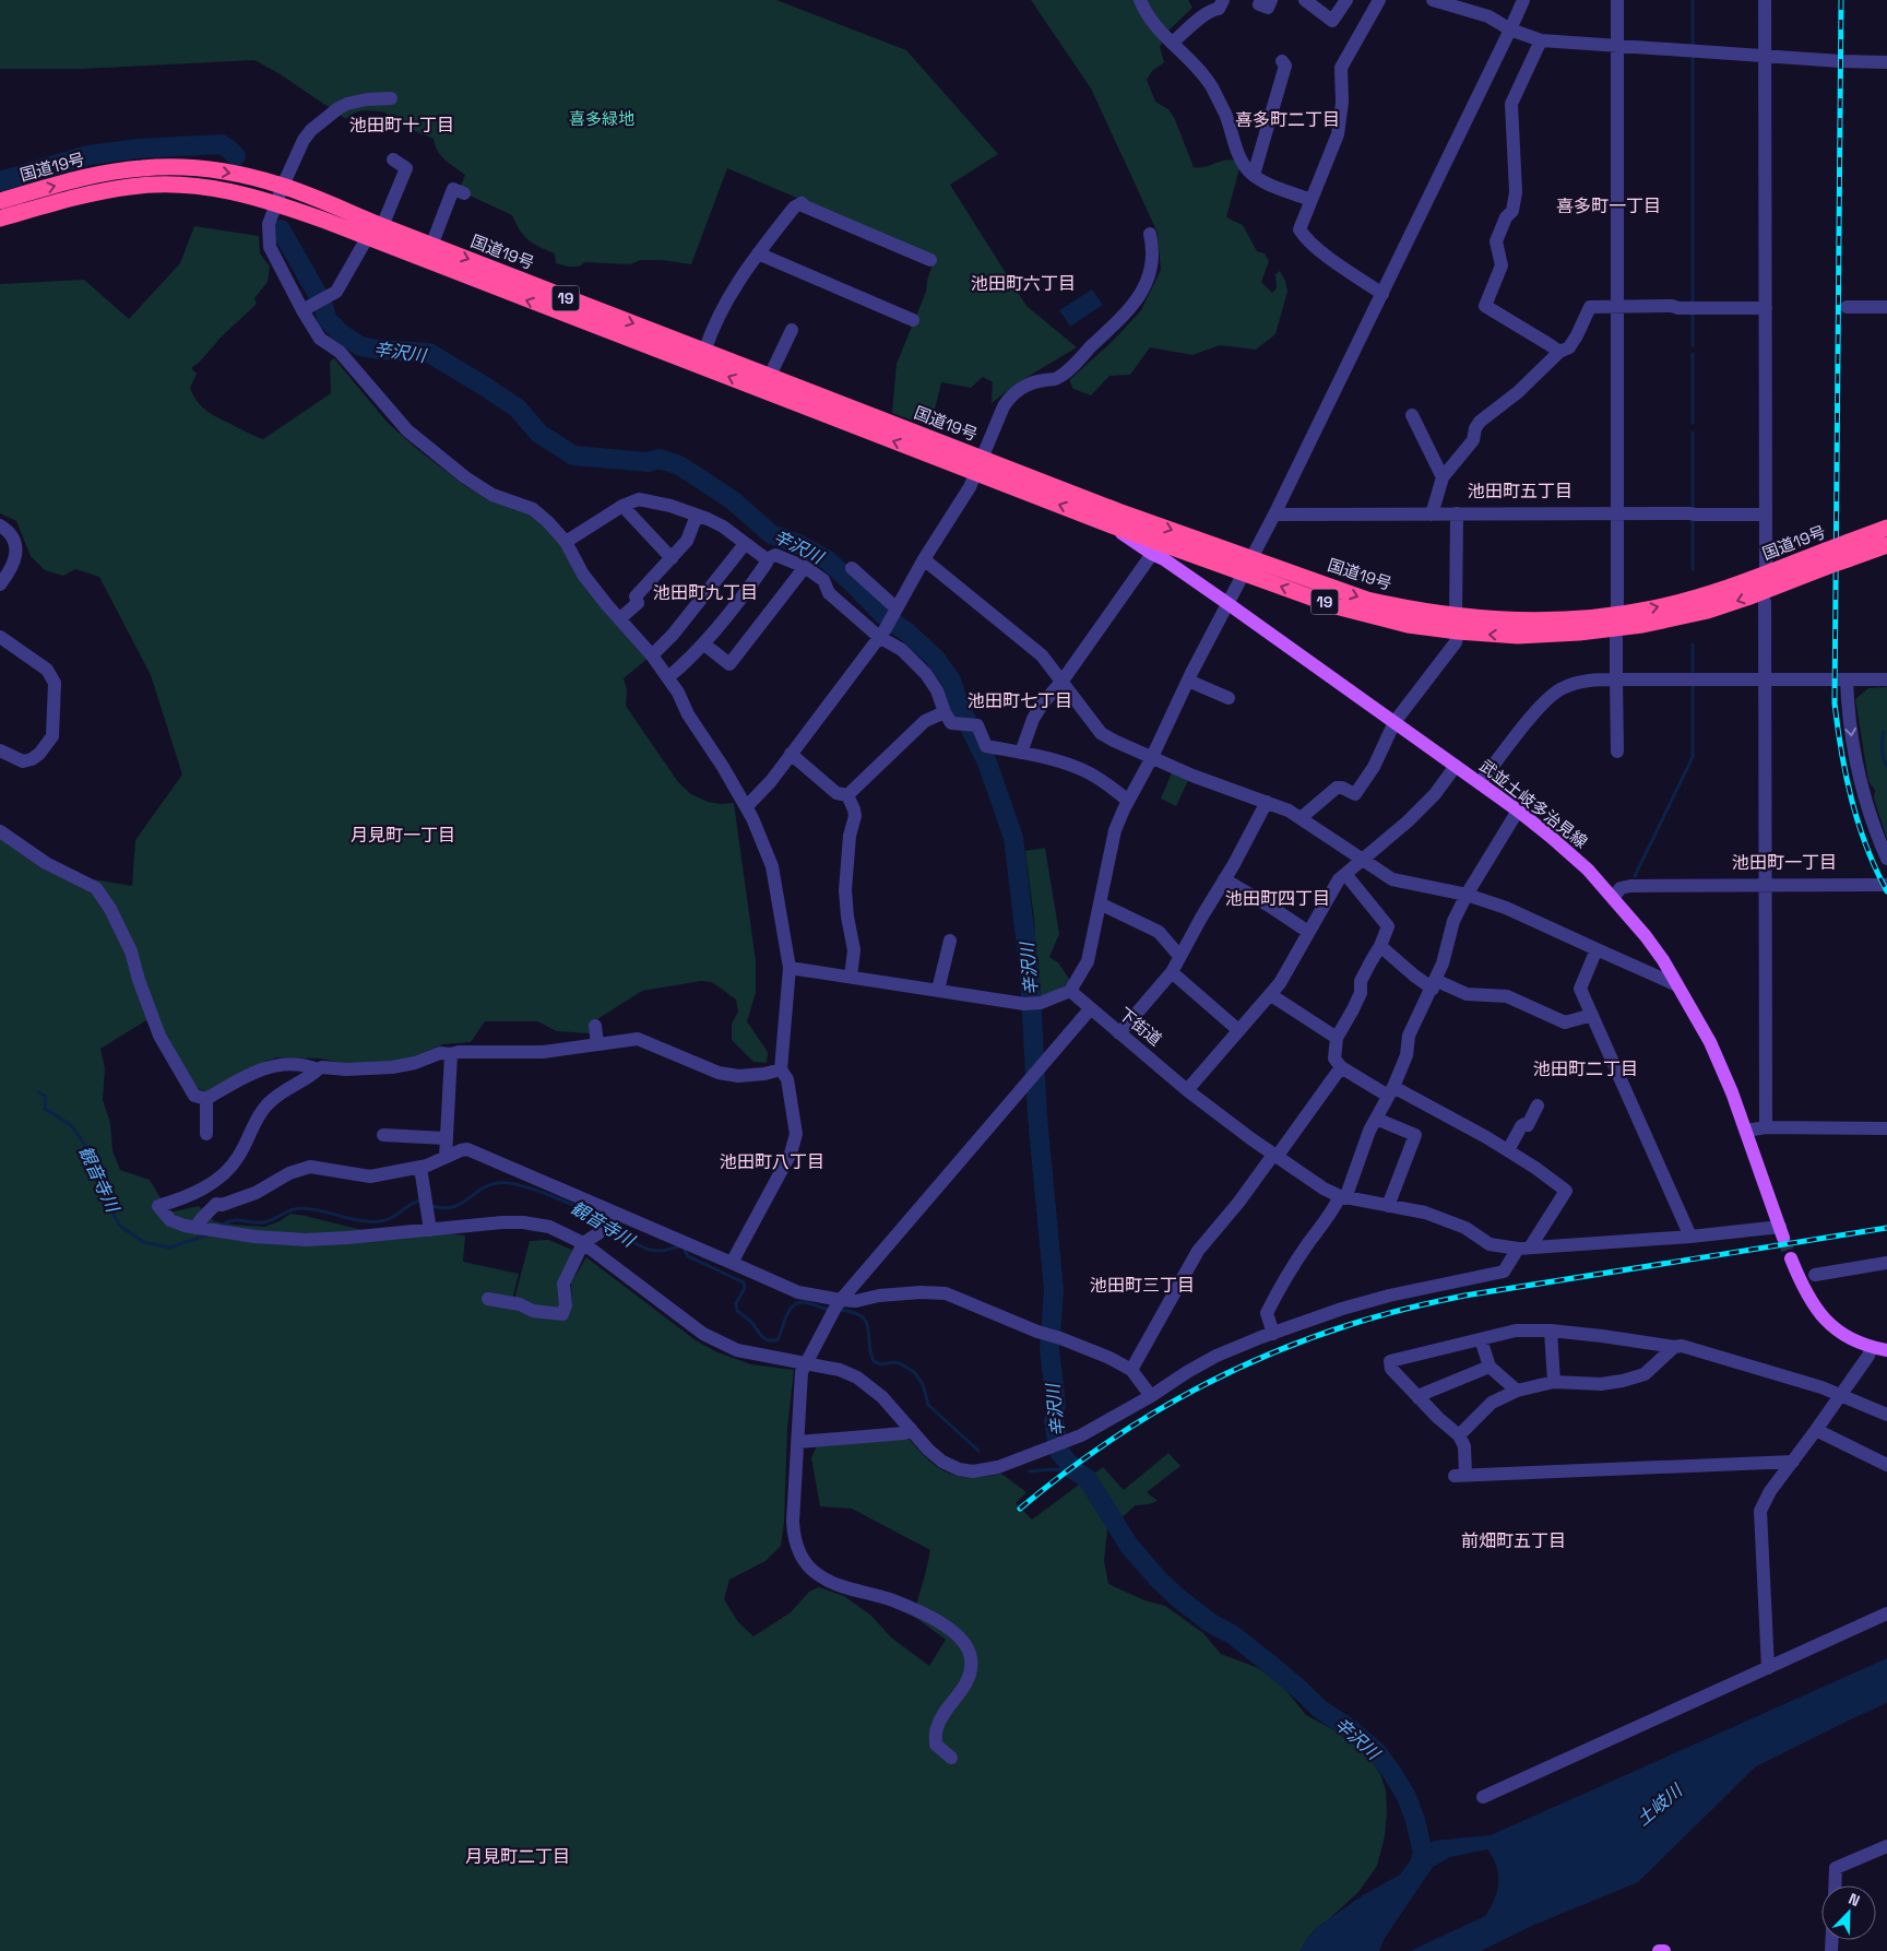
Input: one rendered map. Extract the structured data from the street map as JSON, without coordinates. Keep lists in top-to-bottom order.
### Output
{
  "streets": {
    "highway": ["国道19号", "19"],
    "main road": ["武並土岐多治見線"],
    "street": ["下街道"]
  },
  "crossings": [
    ["国道19号", "武並土岐多治見線"],
    ["武並土岐多治見線", "下街道"]
  ],
  "districts": [
    "喜多町二丁目",
    "池田町十丁目",
    "喜多町一丁目",
    "池田町六丁目",
    "池田町五丁目",
    "池田町九丁目",
    "池田町七丁目",
    "月見町一丁目",
    "池田町一丁目",
    "池田町四丁目",
    "池田町二丁目",
    "池田町八丁目",
    "池田町三丁目",
    "前畑町五丁目",
    "月見町二丁目"
  ],
  "water": ["辛沢川", "観音寺川", "土岐川"],
  "parks": ["喜多緑地"],
  "north": "top right"
}
